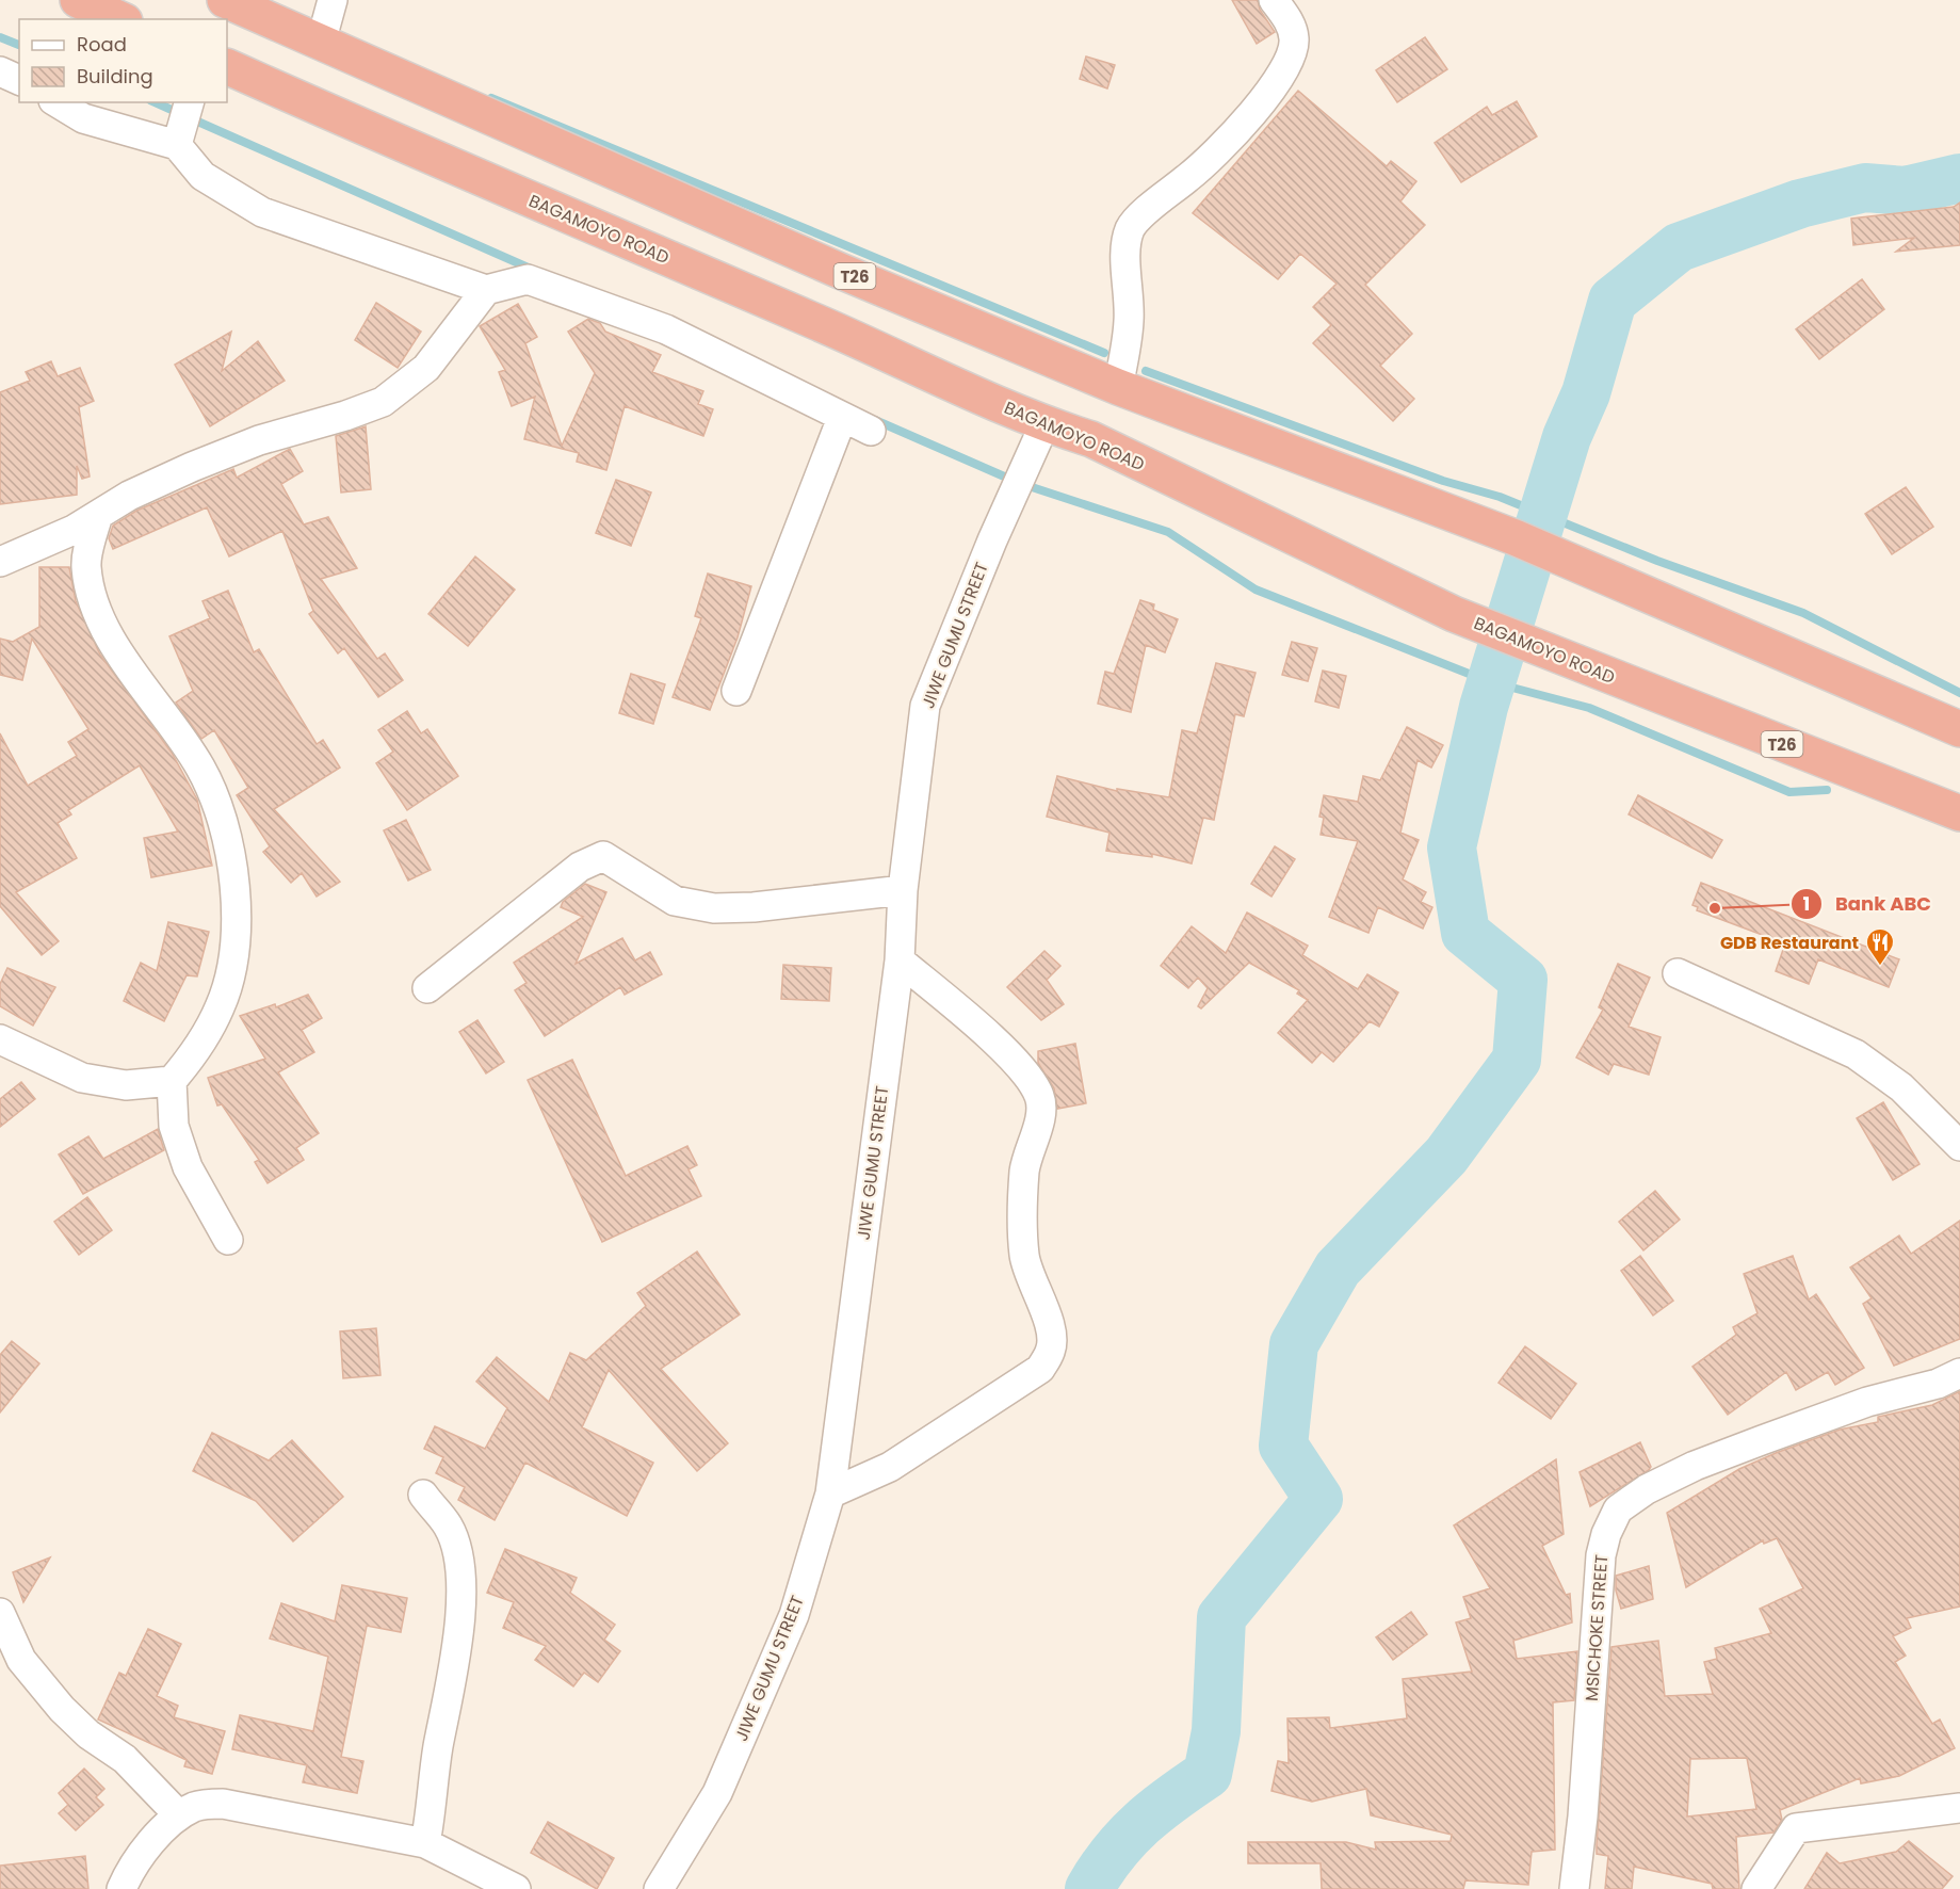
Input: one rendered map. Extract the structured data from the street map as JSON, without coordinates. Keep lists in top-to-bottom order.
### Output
{
  "streets": {
    "highway": ["BAGAMOYO ROAD", "T26"],
    "street": ["JIWE GUMU STREET", "MSICHOKE STREET"]
  },
  "crossings": [
    ["BAGAMOYO ROAD", "JIWE GUMU STREET"]
  ],
  "places": {
    "other": ["Bank ABC"],
    "restaurant": ["GDB Restaurant"]
  },
  "legend": ["Road", "Building"]
}
